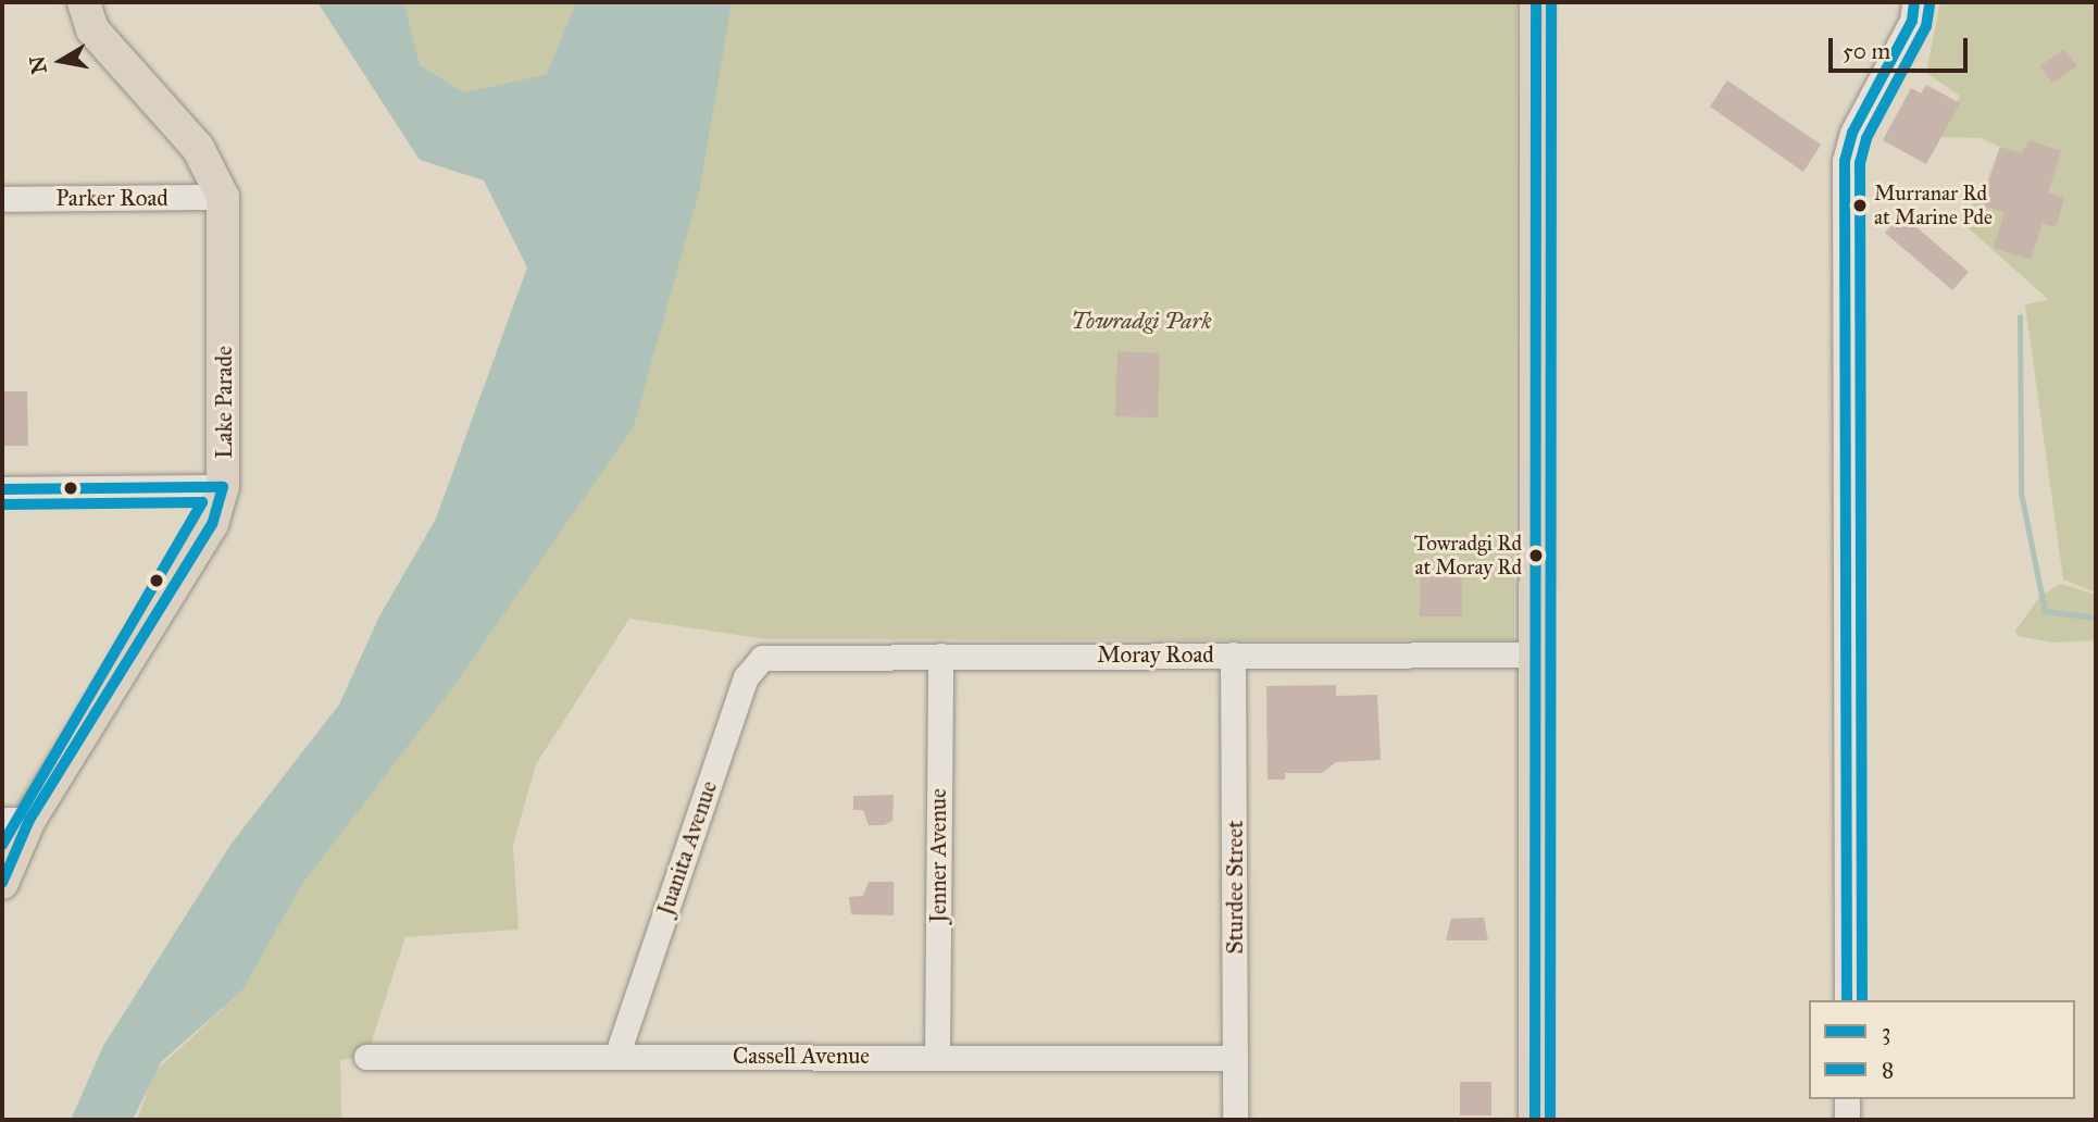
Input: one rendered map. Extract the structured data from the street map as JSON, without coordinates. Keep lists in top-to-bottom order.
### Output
{
  "streets": {
    "main road": ["Lake Parade"],
    "street": [
      "Parker Road",
      "Moray Road",
      "Juanita Avenue",
      "Jenner Avenue",
      "Sturdee Street",
      "Cassell Avenue"
    ]
  },
  "crossings": [
    ["Parker Road", "Lake Parade"],
    ["Moray Road", "Juanita Avenue"],
    ["Moray Road", "Jenner Avenue"],
    ["Moray Road", "Sturdee Street"],
    ["Juanita Avenue", "Cassell Avenue"],
    ["Jenner Avenue", "Cassell Avenue"],
    ["Sturdee Street", "Cassell Avenue"]
  ],
  "parks": ["Towradgi Park"],
  "places": ["Murranar Rd at Marine Pde", "Towradgi Rd at Moray Rd"],
  "lines": ["transit line 3", "transit line 8"],
  "legend": ["3", "8"],
  "scale_bar": "50 m",
  "north": "left"
}
